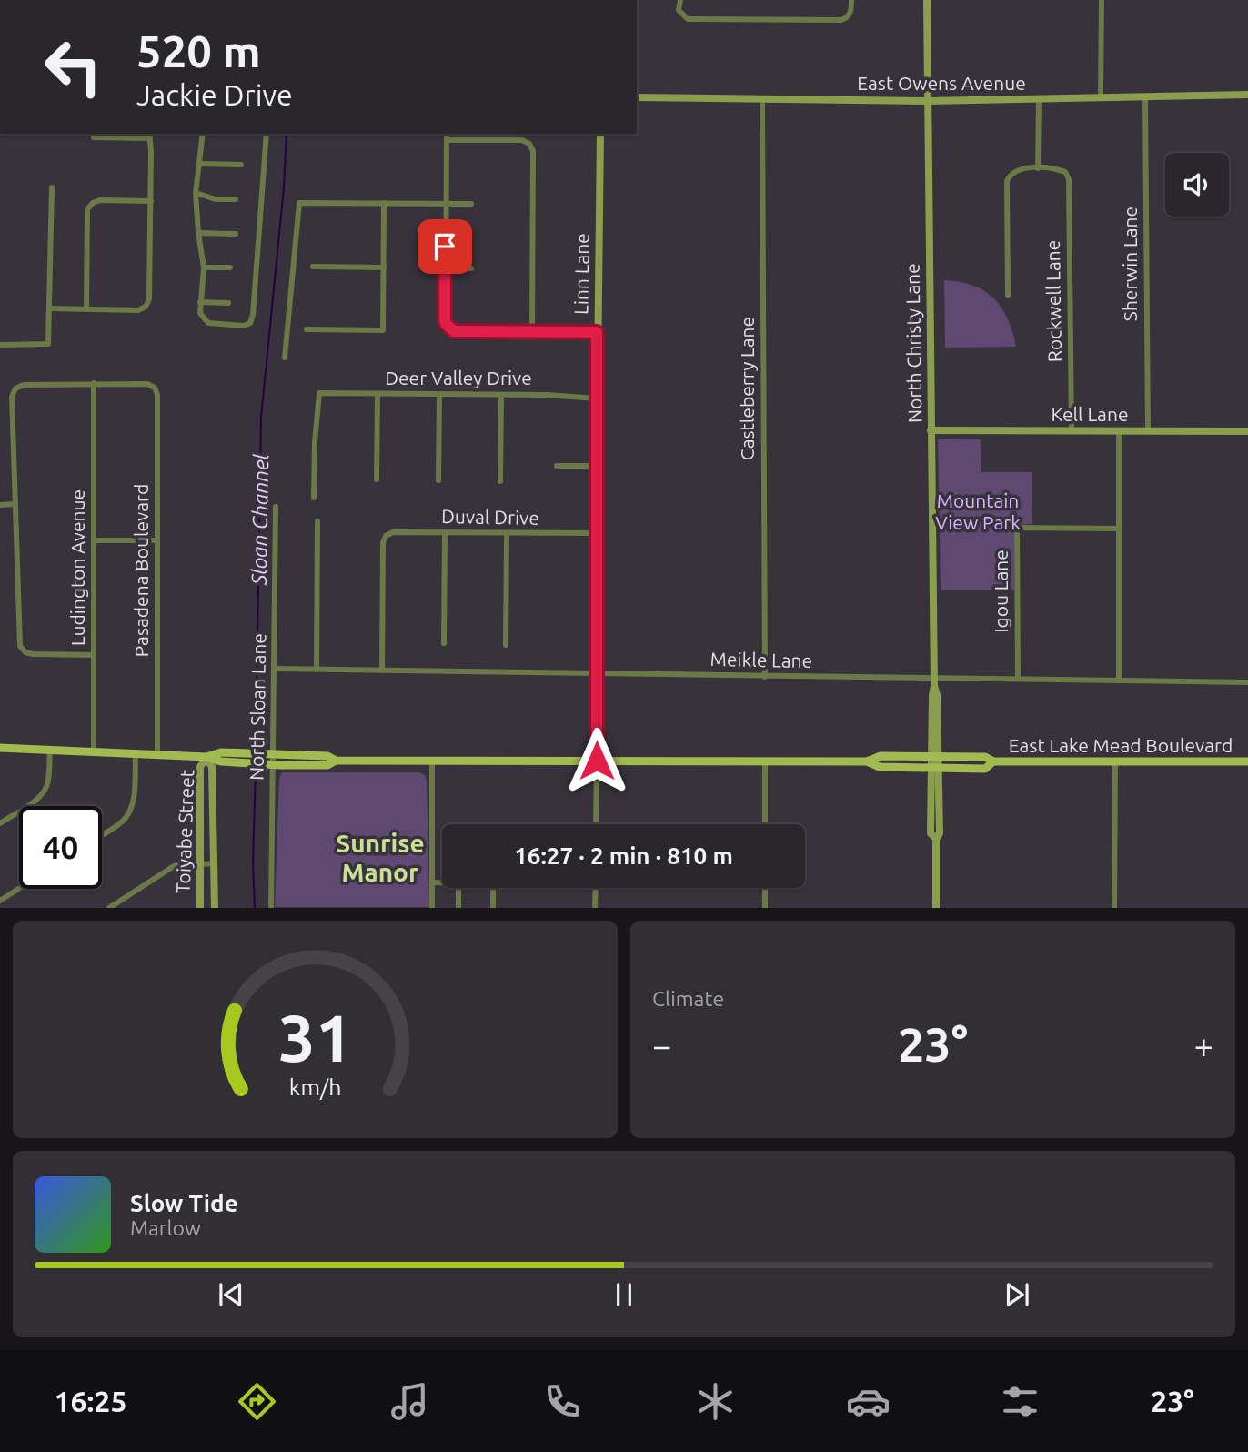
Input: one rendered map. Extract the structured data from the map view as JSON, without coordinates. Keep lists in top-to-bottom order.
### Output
{
  "streets": {
    "main road": ["East Lake Mead Boulevard"],
    "street": [
      "East Owens Avenue",
      "Sherwin Lane",
      "Linn Lane",
      "Rockwell Lane",
      "North Christy Lane",
      "Deer Valley Drive",
      "Castleberry Lane",
      "Kell Lane",
      "Duval Drive",
      "Ludington Avenue",
      "Pasadena Boulevard",
      "Igou Lane",
      "Meikle Lane",
      "North Sloan Lane",
      "Toiyabe Street"
    ]
  },
  "crossings": [
    ["East Owens Avenue", "Sherwin Lane"],
    ["East Owens Avenue", "North Christy Lane"],
    ["East Owens Avenue", "Castleberry Lane"],
    ["Sherwin Lane", "Kell Lane"],
    ["Linn Lane", "Deer Valley Drive"],
    ["Linn Lane", "Duval Drive"],
    ["Linn Lane", "Meikle Lane"],
    ["Linn Lane", "East Lake Mead Boulevard"],
    ["Rockwell Lane", "Kell Lane"],
    ["North Christy Lane", "Kell Lane"],
    ["North Christy Lane", "Meikle Lane"],
    ["North Christy Lane", "East Lake Mead Boulevard"],
    ["Castleberry Lane", "Meikle Lane"],
    ["Duval Drive", "Meikle Lane"],
    ["Ludington Avenue", "Pasadena Boulevard"],
    ["Ludington Avenue", "East Lake Mead Boulevard"],
    ["Pasadena Boulevard", "East Lake Mead Boulevard"],
    ["Igou Lane", "Meikle Lane"],
    ["Meikle Lane", "North Sloan Lane"],
    ["North Sloan Lane", "East Lake Mead Boulevard"],
    ["East Lake Mead Boulevard", "Toiyabe Street"]
  ],
  "districts": ["Sunrise Manor"],
  "water": ["Sloan Channel"],
  "parks": ["Mountain View Park"],
  "page": {
    "turn": ["520 m", "Jackie Drive"],
    "limit": "40",
    "trip": "16:27 · 2 min · 810 m",
    "tile": "Climate",
    "heat": ["−", "23°", "+"],
    "song": ["Slow Tide", "Marlow"],
    "tabs": ["16:25", "23°"],
    "gauge": ["31", "km/h"]
  }
}
